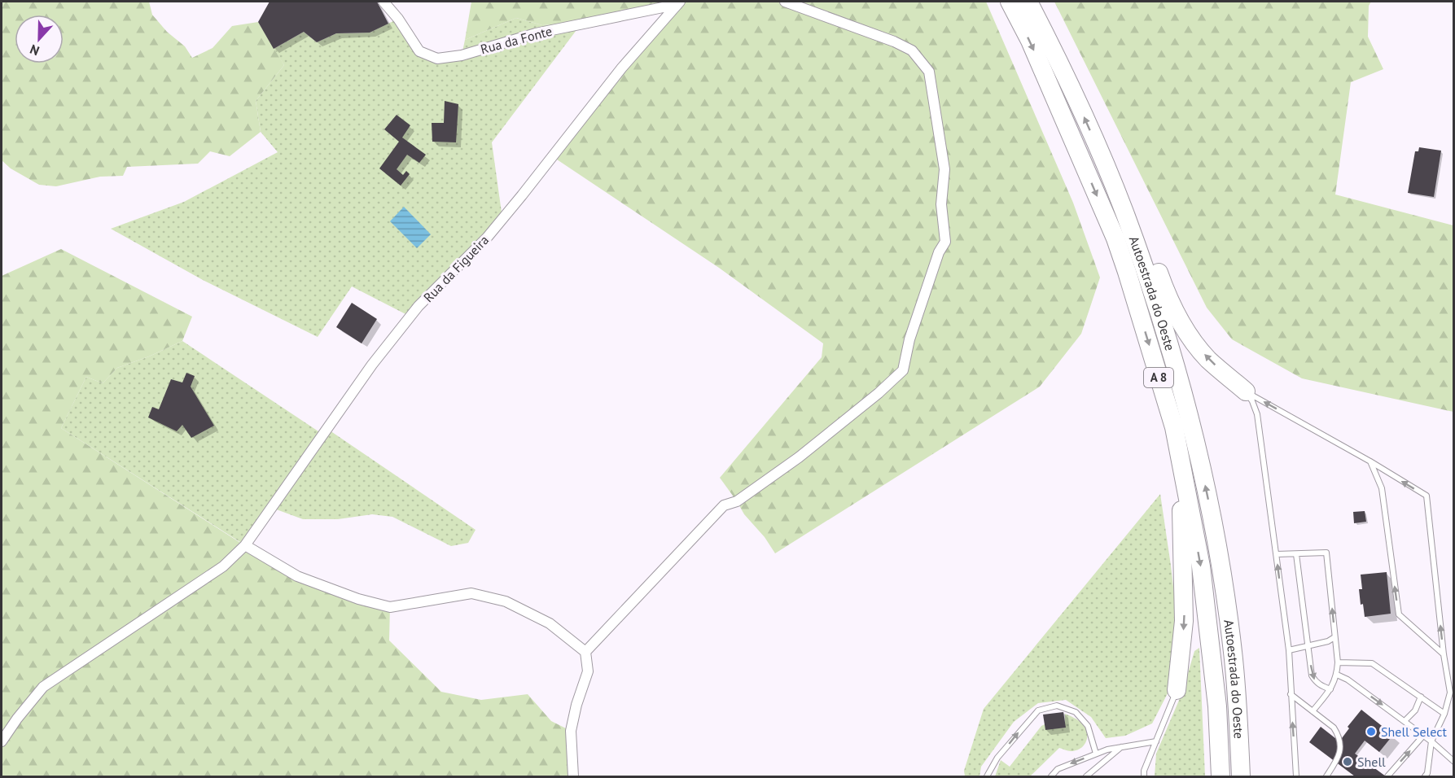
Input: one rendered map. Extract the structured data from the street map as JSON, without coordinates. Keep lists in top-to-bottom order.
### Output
{
  "streets": {
    "highway": ["Autoestrada do Oeste", "A 8"],
    "street": ["Rua da Fonte", "Rua da Figueira"]
  },
  "crossings": [
    ["Rua da Fonte", "Rua da Figueira"]
  ],
  "places": ["Shell Select", "Shell"],
  "north": "bottom"
}
